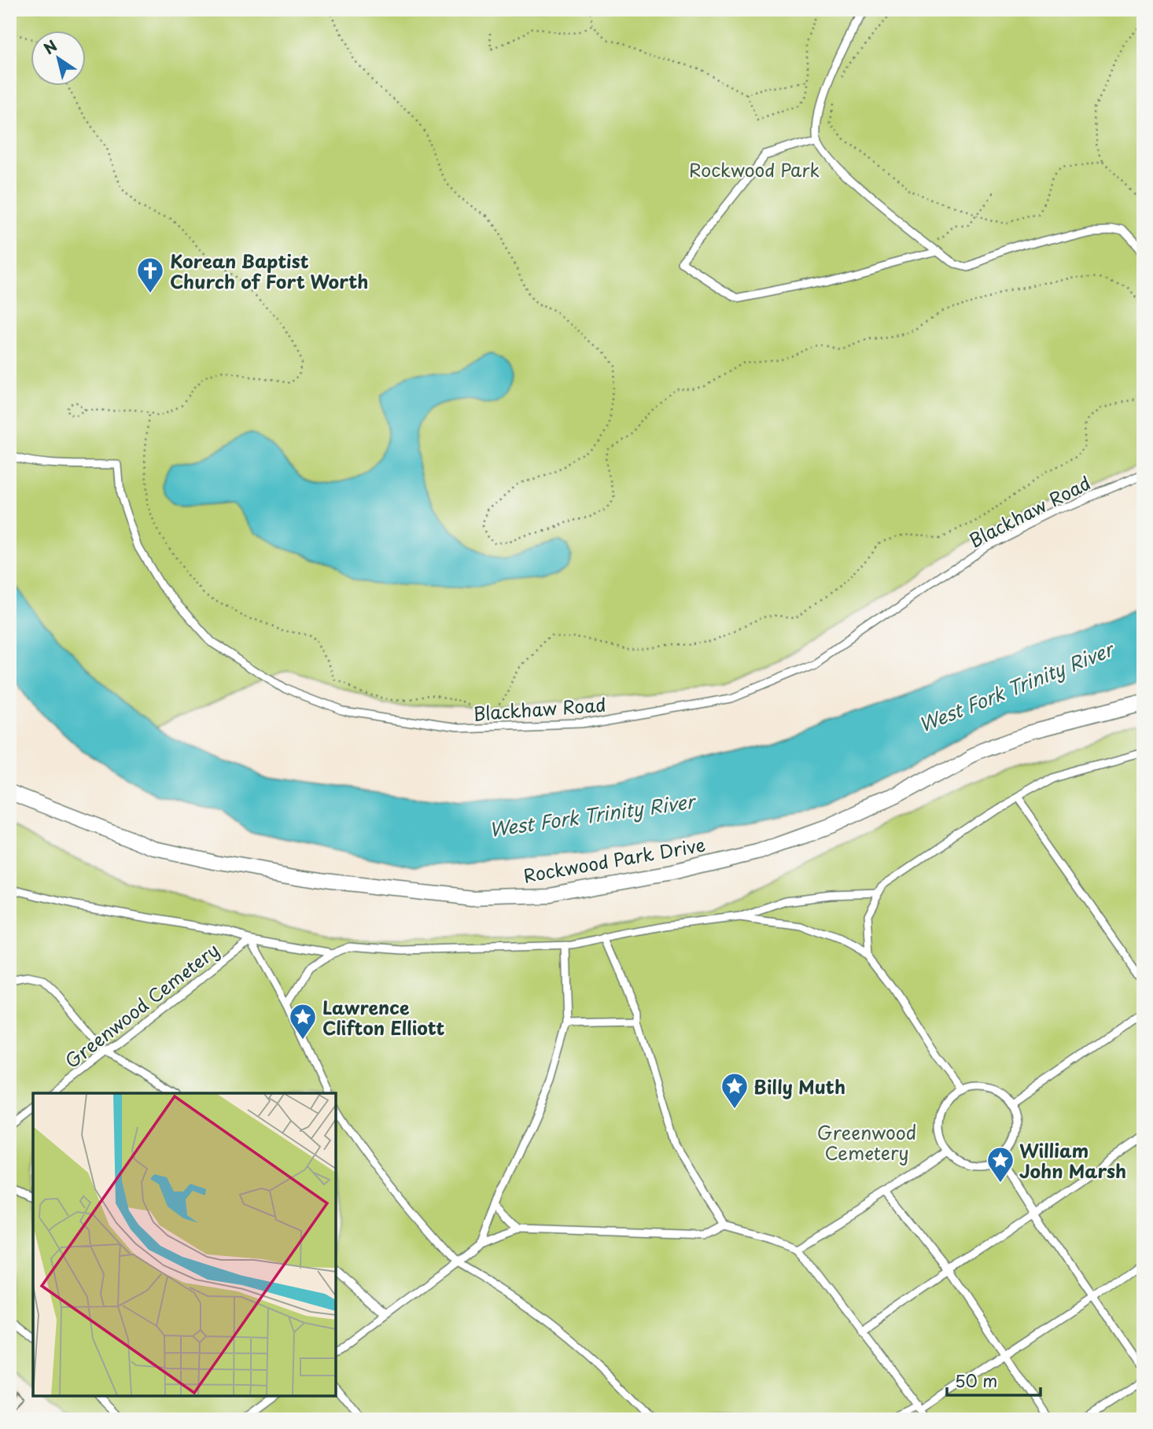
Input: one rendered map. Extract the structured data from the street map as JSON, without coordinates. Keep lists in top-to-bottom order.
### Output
{
  "streets": {
    "street": ["Rockwood Park Drive"],
    "lane": ["Blackhaw Road", "Greenwood Cemetery"]
  },
  "water": ["West Fork Trinity River"],
  "parks": ["Rockwood Park", "Greenwood Cemetery"],
  "places": {
    "church": ["Korean Baptist Church of Fort Worth"],
    "place": ["Lawrence Clifton Elliott", "Billy Muth", "William John Marsh"]
  },
  "scale_bar": "50 m",
  "north": "top left"
}
